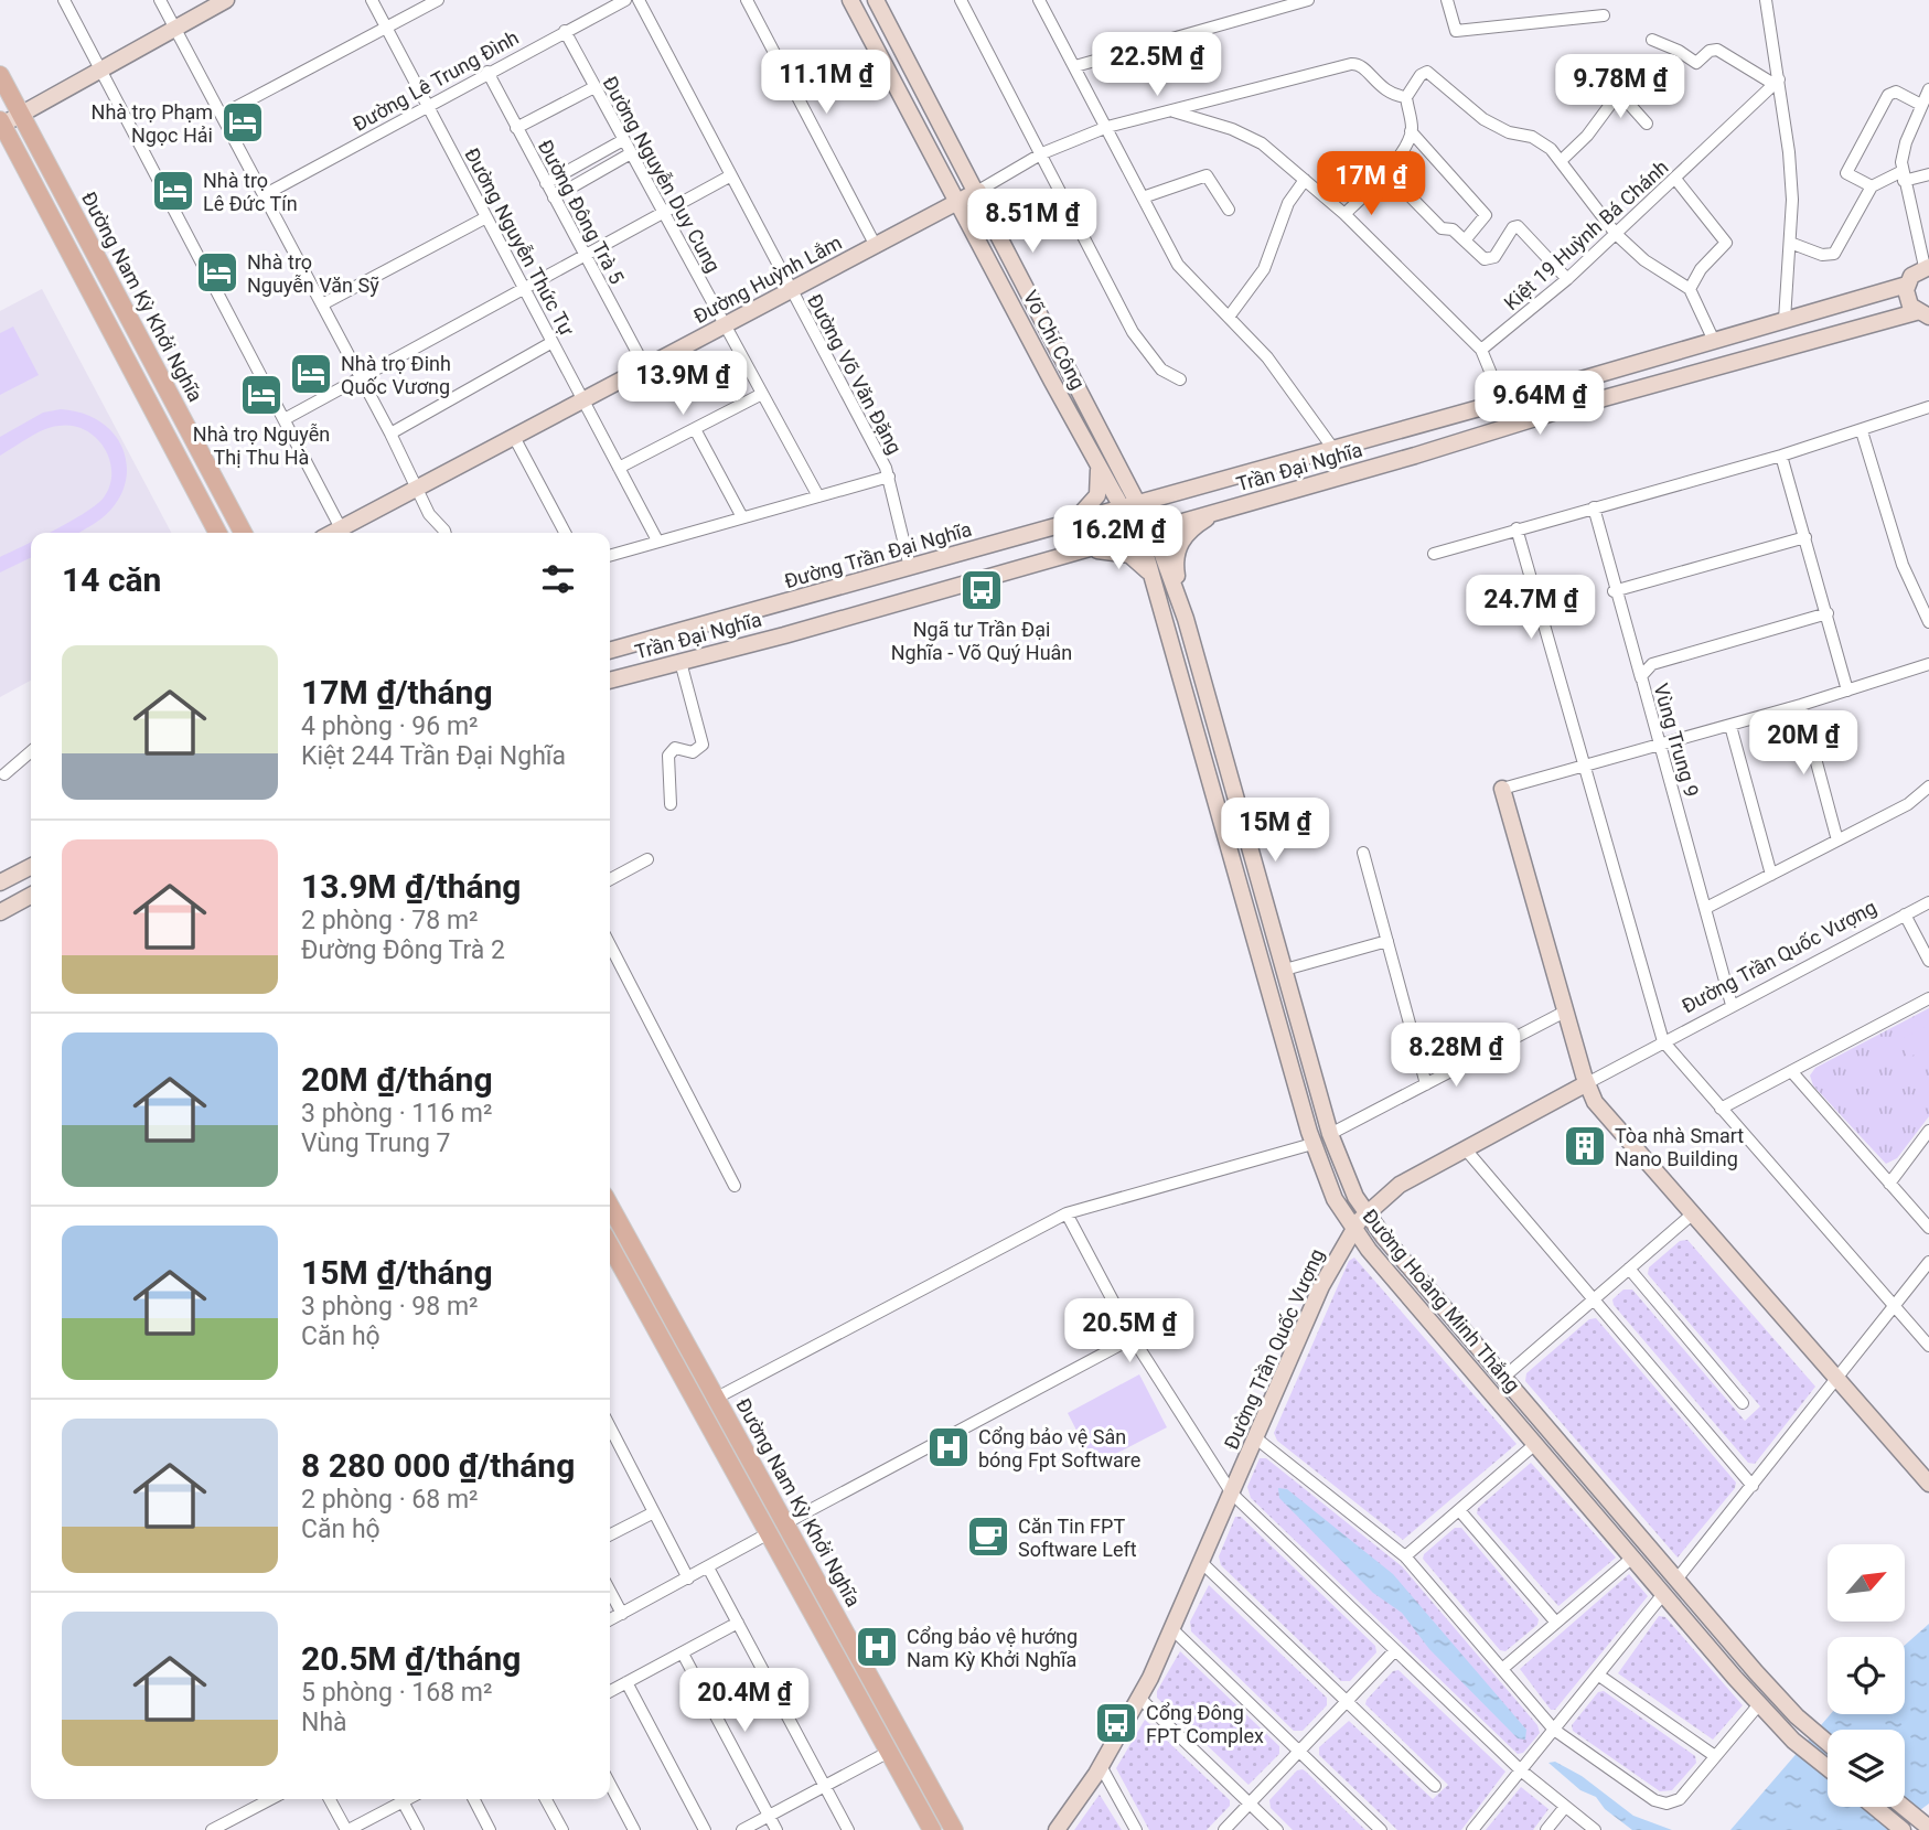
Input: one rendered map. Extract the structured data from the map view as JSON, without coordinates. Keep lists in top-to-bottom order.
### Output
{
  "streets": {
    "main road": [
      "Đường Huỳnh Lắm",
      "Đường Nam Kỳ Khởi Nghĩa",
      "Võ Chí Công",
      "Trần Đại Nghĩa",
      "Đường Trần Đại Nghĩa",
      "Đường Trần Quốc Vượng",
      "Đường Hoàng Minh Thắng"
    ],
    "street": [
      "Đường Lê Trung Đình",
      "Đường Nguyễn Duy Cung",
      "Đường Đông Trà 5",
      "Kiệt 19 Huỳnh Bá Chánh",
      "Đường Nguyễn Thức Tự",
      "Đường Võ Văn Đặng",
      "Vùng Trung 9"
    ]
  },
  "crossings": [
    ["Đường Lê Trung Đình", "Đường Nguyễn Duy Cung"],
    ["Đường Lê Trung Đình", "Đường Đông Trà 5"],
    ["Đường Lê Trung Đình", "Đường Nguyễn Thức Tự"],
    ["Đường Nguyễn Duy Cung", "Đường Huỳnh Lắm"],
    ["Đường Đông Trà 5", "Đường Huỳnh Lắm"],
    ["Đường Nguyễn Thức Tự", "Đường Huỳnh Lắm"],
    ["Đường Huỳnh Lắm", "Võ Chí Công"],
    ["Đường Huỳnh Lắm", "Đường Võ Văn Đặng"],
    ["Võ Chí Công", "Trần Đại Nghĩa"],
    ["Võ Chí Công", "Đường Trần Đại Nghĩa"],
    ["Võ Chí Công", "Đường Hoàng Minh Thắng"],
    ["Đường Võ Văn Đặng", "Đường Trần Đại Nghĩa"],
    ["Trần Đại Nghĩa", "Đường Trần Đại Nghĩa"],
    ["Trần Đại Nghĩa", "Đường Hoàng Minh Thắng"],
    ["Vùng Trung 9", "Đường Trần Quốc Vượng"],
    ["Đường Trần Quốc Vượng", "Đường Hoàng Minh Thắng"]
  ],
  "places": {
    "hotel": [
      "Nhà trọ Phạm Ngọc Hải",
      "Nhà trọ Lê Đức Tín",
      "Nhà trọ Nguyễn Văn Sỹ",
      "Nhà trọ Đinh Quốc Vương",
      "Nhà trọ Nguyễn Thị Thu Hà"
    ],
    "bus stop": ["Ngã tư Trần Đại Nghĩa - Võ Quý Huân", "Cổng Đông FPT Complex"],
    "building": ["Tòa nhà Smart Nano Building"],
    "hospital": ["Cổng bảo vệ Sân bóng Fpt Software", "Cổng bảo vệ hướng Nam Kỳ Khởi Nghĩa"],
    "cafe": ["Căn Tin FPT Software Left"]
  },
  "north": "top right",
  "page": {
    "price": [
      "22.5M ₫",
      "11.1M ₫",
      "9.78M ₫",
      "17M ₫",
      "8.51M ₫",
      "13.9M ₫",
      "9.64M ₫",
      "16.2M ₫",
      "24.7M ₫",
      "20M ₫",
      "15M ₫",
      "8.28M ₫",
      "20.5M ₫",
      "20.4M ₫"
    ],
    "heading": "14 căn",
    "list": [
      {
        "name": "17M ₫/tháng",
        "note": "4 phòng · 96 m² · Kiệt 244 Trần Đại Nghĩa"
      },
      {
        "name": "13.9M ₫/tháng",
        "note": "2 phòng · 78 m² · Đường Đông Trà 2"
      },
      {
        "name": "20M ₫/tháng",
        "note": "3 phòng · 116 m² · Vùng Trung 7"
      },
      {
        "name": "15M ₫/tháng",
        "note": "3 phòng · 98 m² · Căn hộ"
      },
      {
        "name": "8 280 000 ₫/tháng",
        "note": "2 phòng · 68 m² · Căn hộ"
      },
      {
        "name": "20.5M ₫/tháng",
        "note": "5 phòng · 168 m² · Nhà"
      }
    ]
  }
}
